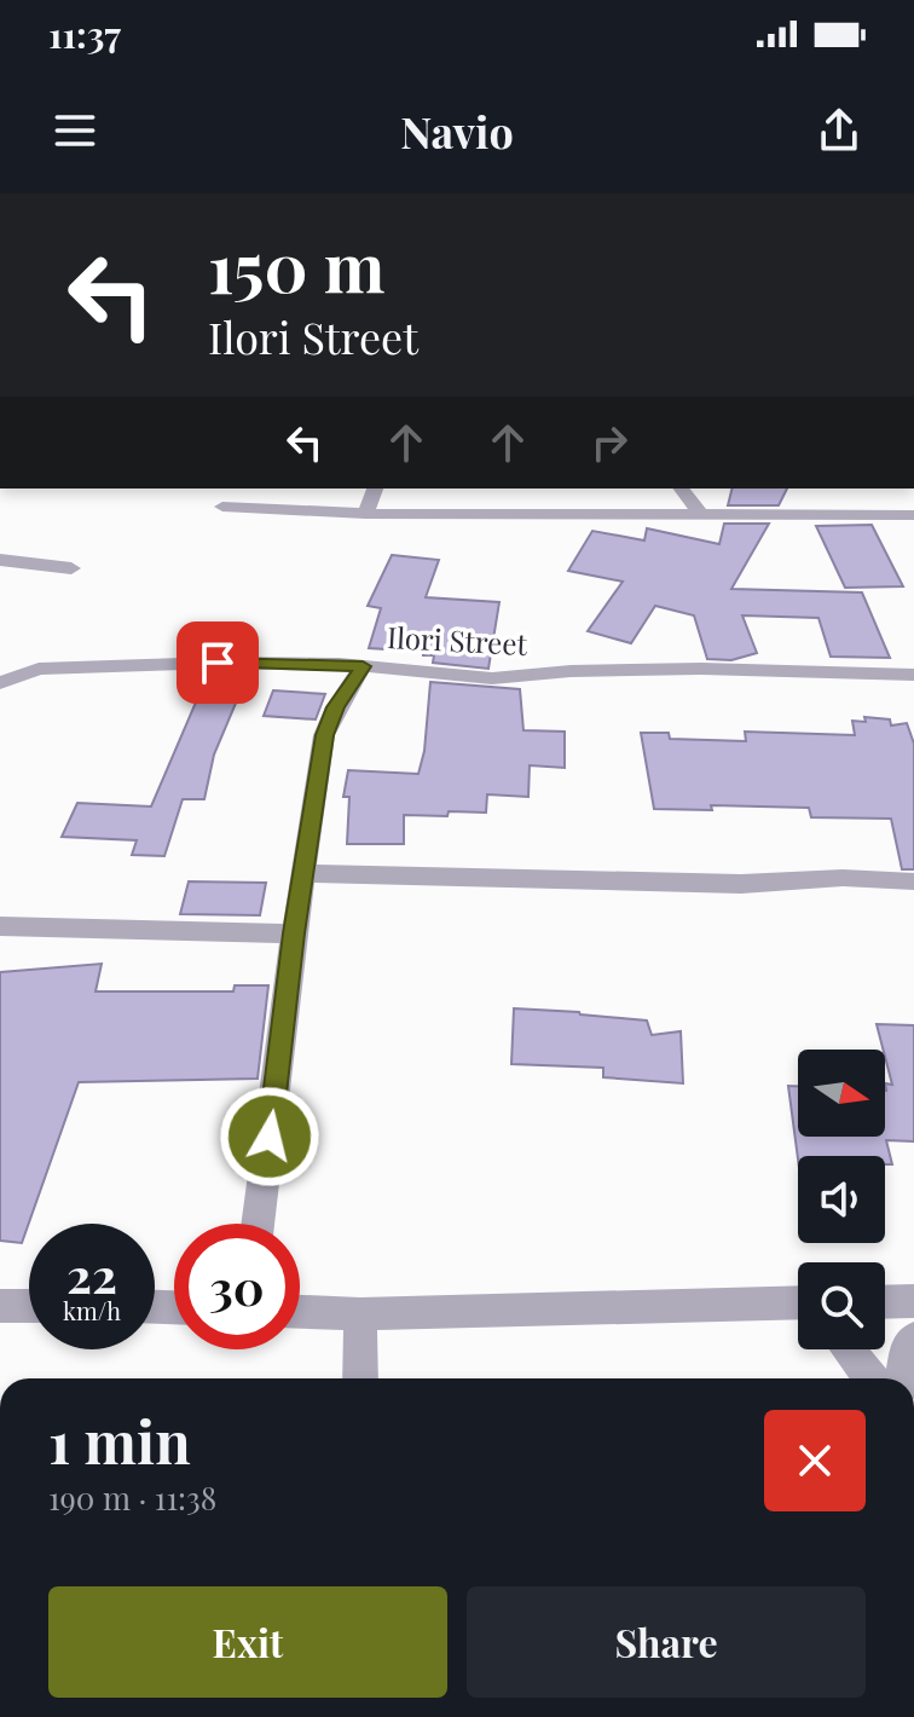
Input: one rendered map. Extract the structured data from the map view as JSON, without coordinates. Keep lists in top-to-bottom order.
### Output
{
  "streets": {
    "street": ["Ilori Street"]
  },
  "north": "right",
  "page": {
    "status": "11:37",
    "header": "Navio",
    "turn": ["150 m", "Ilori Street"],
    "speed": "22 km/h",
    "limit": "30",
    "heading": ["1 min", "190 m · 11:38"],
    "buttons": ["Exit", "Share"]
  }
}
